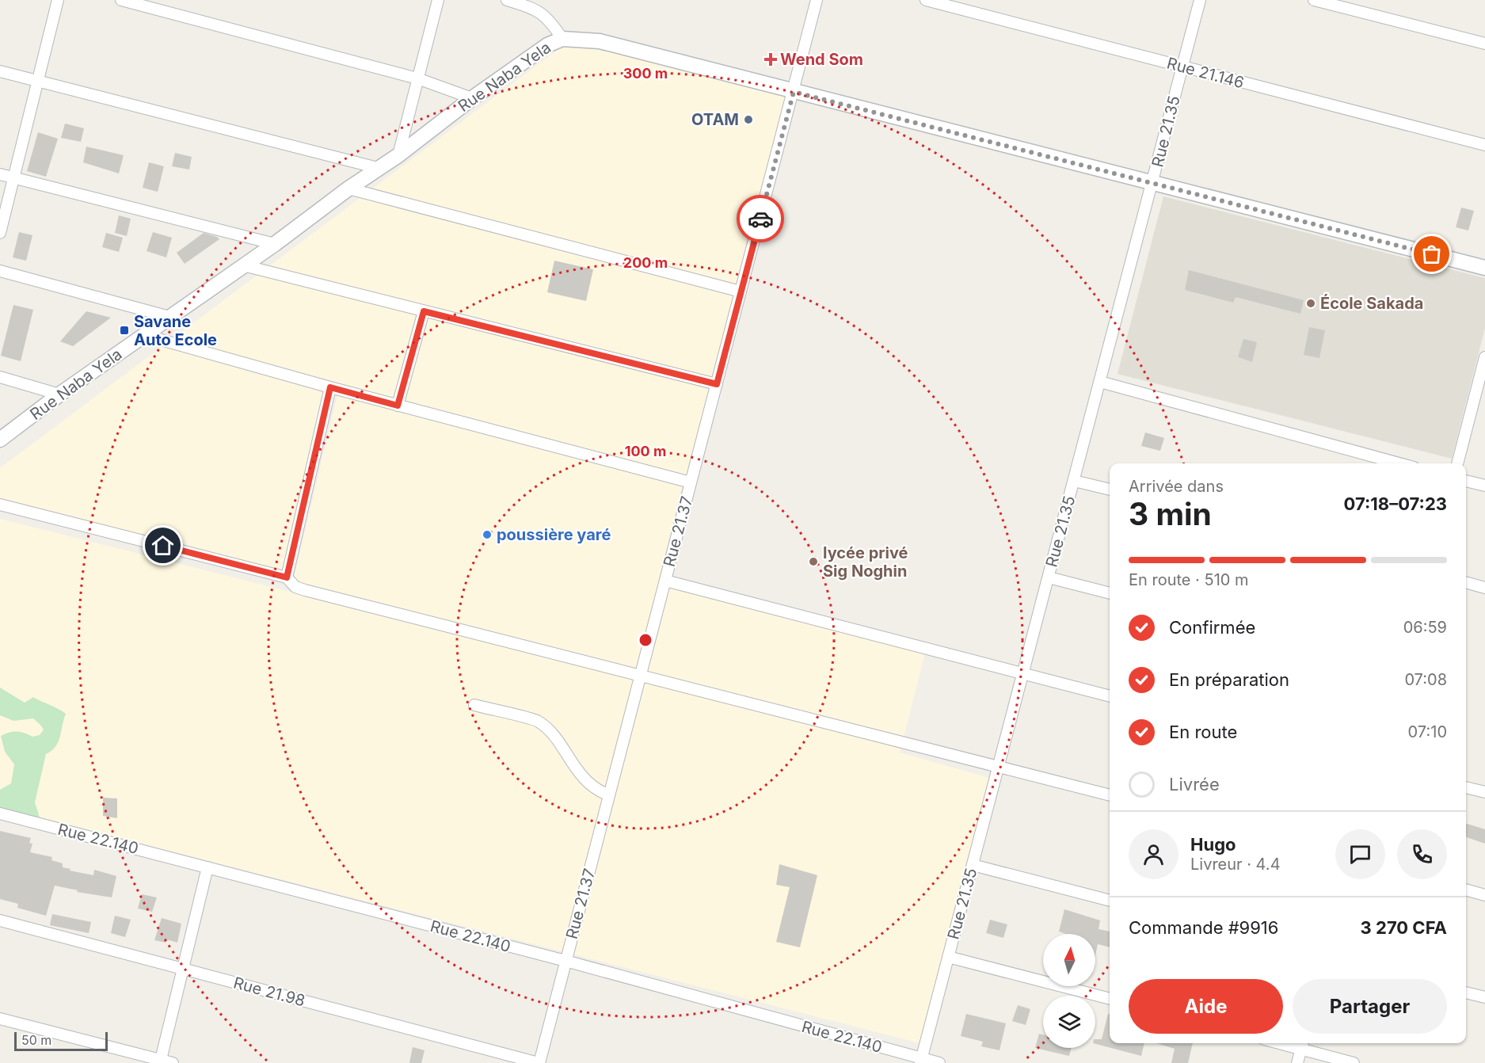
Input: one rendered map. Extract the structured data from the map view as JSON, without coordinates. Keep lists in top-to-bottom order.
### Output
{
  "streets": {
    "street": [
      "Rue 21.146",
      "Rue Naba Yela",
      "Rue 21.35",
      "Rue 21.37",
      "Rue 22.140",
      "Rue 21.98"
    ]
  },
  "crossings": [
    ["Rue 21.146", "Rue 21.35"],
    ["Rue Naba Yela", "Rue 21.35"],
    ["Rue Naba Yela", "Rue 21.37"],
    ["Rue 21.35", "Rue 22.140"],
    ["Rue 21.37", "Rue 22.140"],
    ["Rue 21.37", "Rue 21.98"]
  ],
  "places": {
    "health": ["Wend Som"],
    "other": [
      "OTAM",
      "École Sakada",
      "poussière yaré",
      "lycée privé Sig Noghin"
    ],
    "transit": ["Savane Auto Ecole"]
  },
  "scale_bar": "50 m",
  "north": "top",
  "page": {
    "heading": ["3 min", "Arrivée dans", "07:18–07:23"],
    "panel": [
      "Hugo",
      "Livreur · 4.4",
      "Commande #9916",
      "3 270 CFA"
    ],
    "bar": "En route · 510 m",
    "list": [
      ["Confirmée", "06:59"],
      ["En préparation", "07:08"],
      ["En route", "07:10"],
      "Livrée"
    ],
    "buttons": ["Aide", "Partager"],
    "scale": "50 m"
  },
  "rings": ["300 m", "200 m", "100 m"]
}
